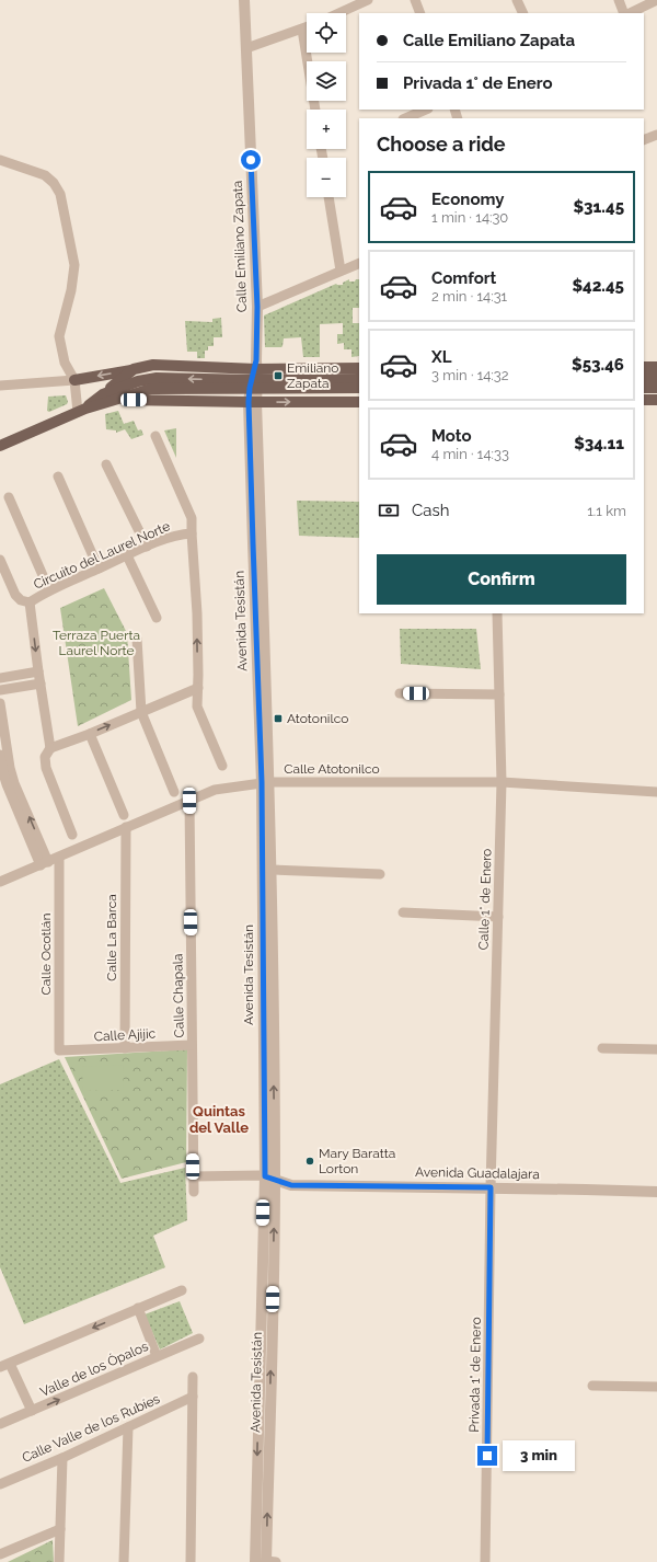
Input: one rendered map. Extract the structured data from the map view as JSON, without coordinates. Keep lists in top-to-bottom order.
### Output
{
  "streets": {
    "street": [
      "Calle Emiliano Zapata",
      "Circuito del Laurel Norte",
      "Avenida Tesistán",
      "Calle Atotonilco",
      "Calle 1° de Enero",
      "Calle La Barca",
      "Calle Ocotlán",
      "Calle Chapala",
      "Calle Ajijic",
      "Avenida Guadalajara",
      "Valle de los Ópalos",
      "Privada 1° de Enero",
      "Calle Valle de los Rubíes"
    ]
  },
  "crossings": [
    ["Calle Emiliano Zapata", "Avenida Tesistán"],
    ["Avenida Tesistán", "Calle Atotonilco"],
    ["Avenida Tesistán", "Avenida Guadalajara"],
    ["Calle Atotonilco", "Calle 1° de Enero"],
    ["Calle Atotonilco", "Calle La Barca"],
    ["Calle Atotonilco", "Calle Ocotlán"],
    ["Calle Atotonilco", "Calle Chapala"],
    ["Calle 1° de Enero", "Avenida Guadalajara"],
    ["Calle 1° de Enero", "Privada 1° de Enero"],
    ["Calle La Barca", "Calle Ajijic"],
    ["Calle Ocotlán", "Calle Ajijic"],
    ["Calle Chapala", "Calle Ajijic"],
    ["Calle Chapala", "Avenida Guadalajara"],
    ["Avenida Guadalajara", "Privada 1° de Enero"]
  ],
  "districts": ["Quintas del Valle"],
  "parks": ["Terraza Puerta Laurel Norte"],
  "places": {
    "transit": ["Emiliano Zapata", "Atotonilco"],
    "other": ["Mary Baratta Lorton"]
  },
  "page": {
    "map_buttons": ["+", "−"],
    "banner": ["Calle Emiliano Zapata", "Privada 1° de Enero"],
    "heading": "Choose a ride",
    "list": [
      {
        "name": "Economy",
        "note": "1 min · 14:30",
        "value": "$31.45"
      },
      {
        "name": "Comfort",
        "note": "2 min · 14:31",
        "value": "$42.45"
      },
      {
        "name": "XL",
        "note": "3 min · 14:32",
        "value": "$53.46"
      },
      {
        "name": "Moto",
        "note": "4 min · 14:33",
        "value": "$34.11"
      }
    ],
    "pay": ["Cash", "1.1 km"],
    "buttons": "Confirm",
    "bubble": "3 min"
  }
}
